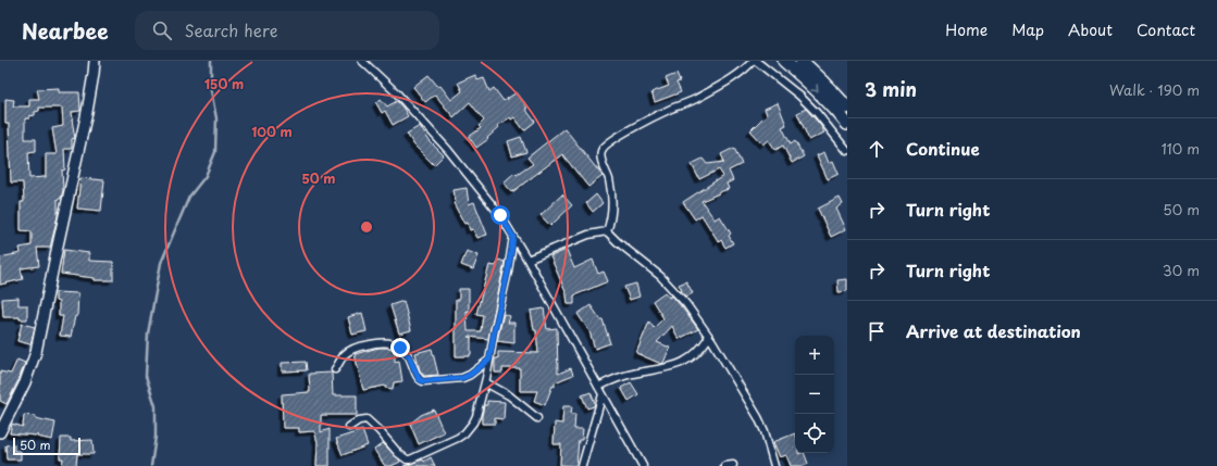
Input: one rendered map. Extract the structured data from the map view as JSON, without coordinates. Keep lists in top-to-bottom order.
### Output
{
  "scale_bar": "50 m",
  "page": {
    "header": "Nearbee",
    "search": "Search here",
    "nav": [
      "Home",
      "Map",
      "About",
      "Contact"
    ],
    "heading": ["3 min", "Walk · 190 m"],
    "list": [
      ["Continue", "110 m"],
      ["Turn right", "50 m"],
      ["Turn right", "30 m"],
      "Arrive at destination"
    ],
    "map_buttons": ["+", "−"],
    "scale": "50 m"
  },
  "rings": ["150 m", "100 m", "50 m"]
}
